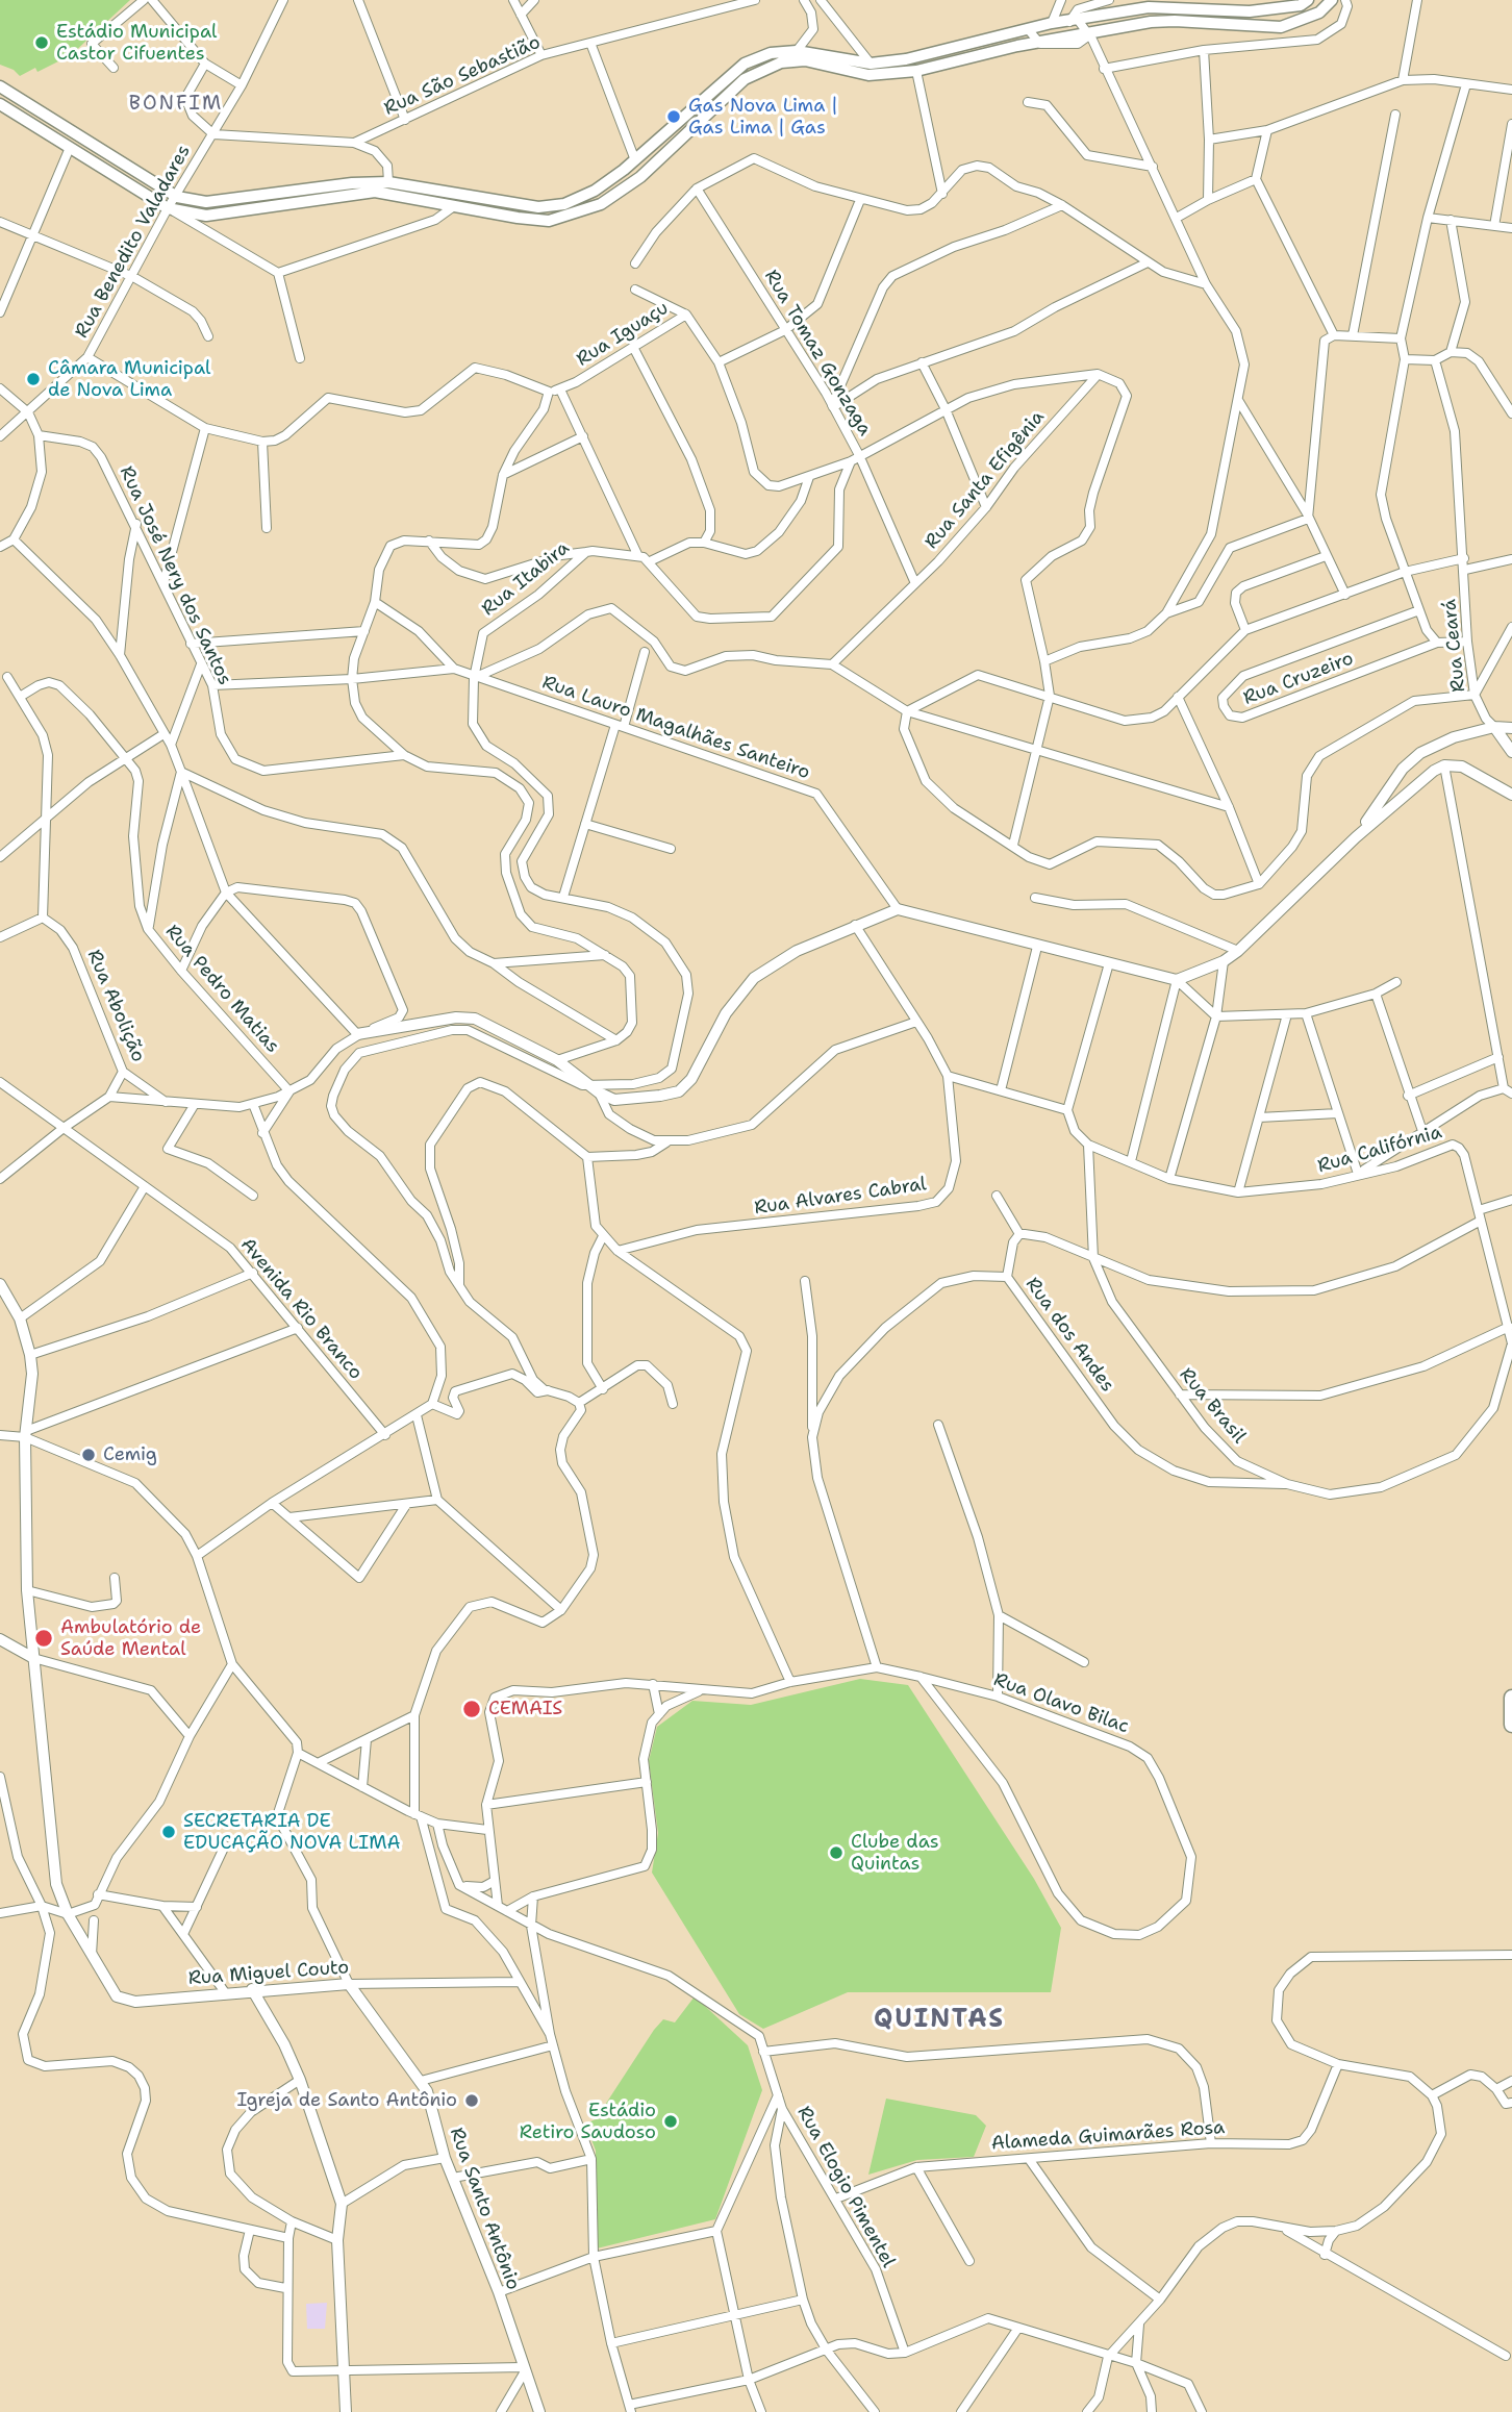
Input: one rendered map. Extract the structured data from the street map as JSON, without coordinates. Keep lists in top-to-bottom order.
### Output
{
  "streets": {
    "street": [
      "Rua São Sebastião",
      "Rua Benedito Valadares",
      "Rua Iguaçu",
      "Rua Tomaz Gonzaga",
      "Rua Santa Efigênia",
      "Rua José Nery dos Santos",
      "Rua Itabira",
      "Rua Ceará",
      "Rua Cruzeiro",
      "Rua Lauro Magalhães Santeiro",
      "Rua Pedro Matias",
      "Rua Abolição",
      "Rua Califórnia",
      "Rua Alvares Cabral",
      "Avenida Rio Branco",
      "Rua dos Andes",
      "Rua Brasil",
      "Rua Olavo Bilac",
      "Rua Miguel Couto",
      "Alameda Guimarães Rosa",
      "Rua Elogio Pimentel",
      "Rua Santo Antônio"
    ]
  },
  "crossings": [
    ["Rua Iguaçu", "Rua Tomaz Gonzaga"],
    ["Rua Iguaçu", "Rua Santa Efigênia"],
    ["Rua Iguaçu", "Rua Itabira"],
    ["Rua Tomaz Gonzaga", "Rua Santa Efigênia"],
    ["Rua Itabira", "Rua Lauro Magalhães Santeiro"],
    ["Rua Califórnia", "Rua Brasil"],
    ["Rua dos Andes", "Rua Brasil"],
    ["Rua Miguel Couto", "Rua Santo Antônio"],
    ["Alameda Guimarães Rosa", "Rua Elogio Pimentel"]
  ],
  "districts": ["BONFIM", "QUINTAS"],
  "places": [
    "Estádio Municipal Castor Cifuentes",
    "Gas Nova Lima | Gas Lima | Gas",
    "Câmara Municipal de Nova Lima",
    "Cemig",
    "Ambulatório de Saúde Mental",
    "CEMAIS",
    "SECRETARIA DE EDUCAÇÃO NOVA LIMA",
    "Clube das Quintas",
    "Igreja de Santo Antônio",
    "Estádio Retiro Saudoso"
  ]
}
